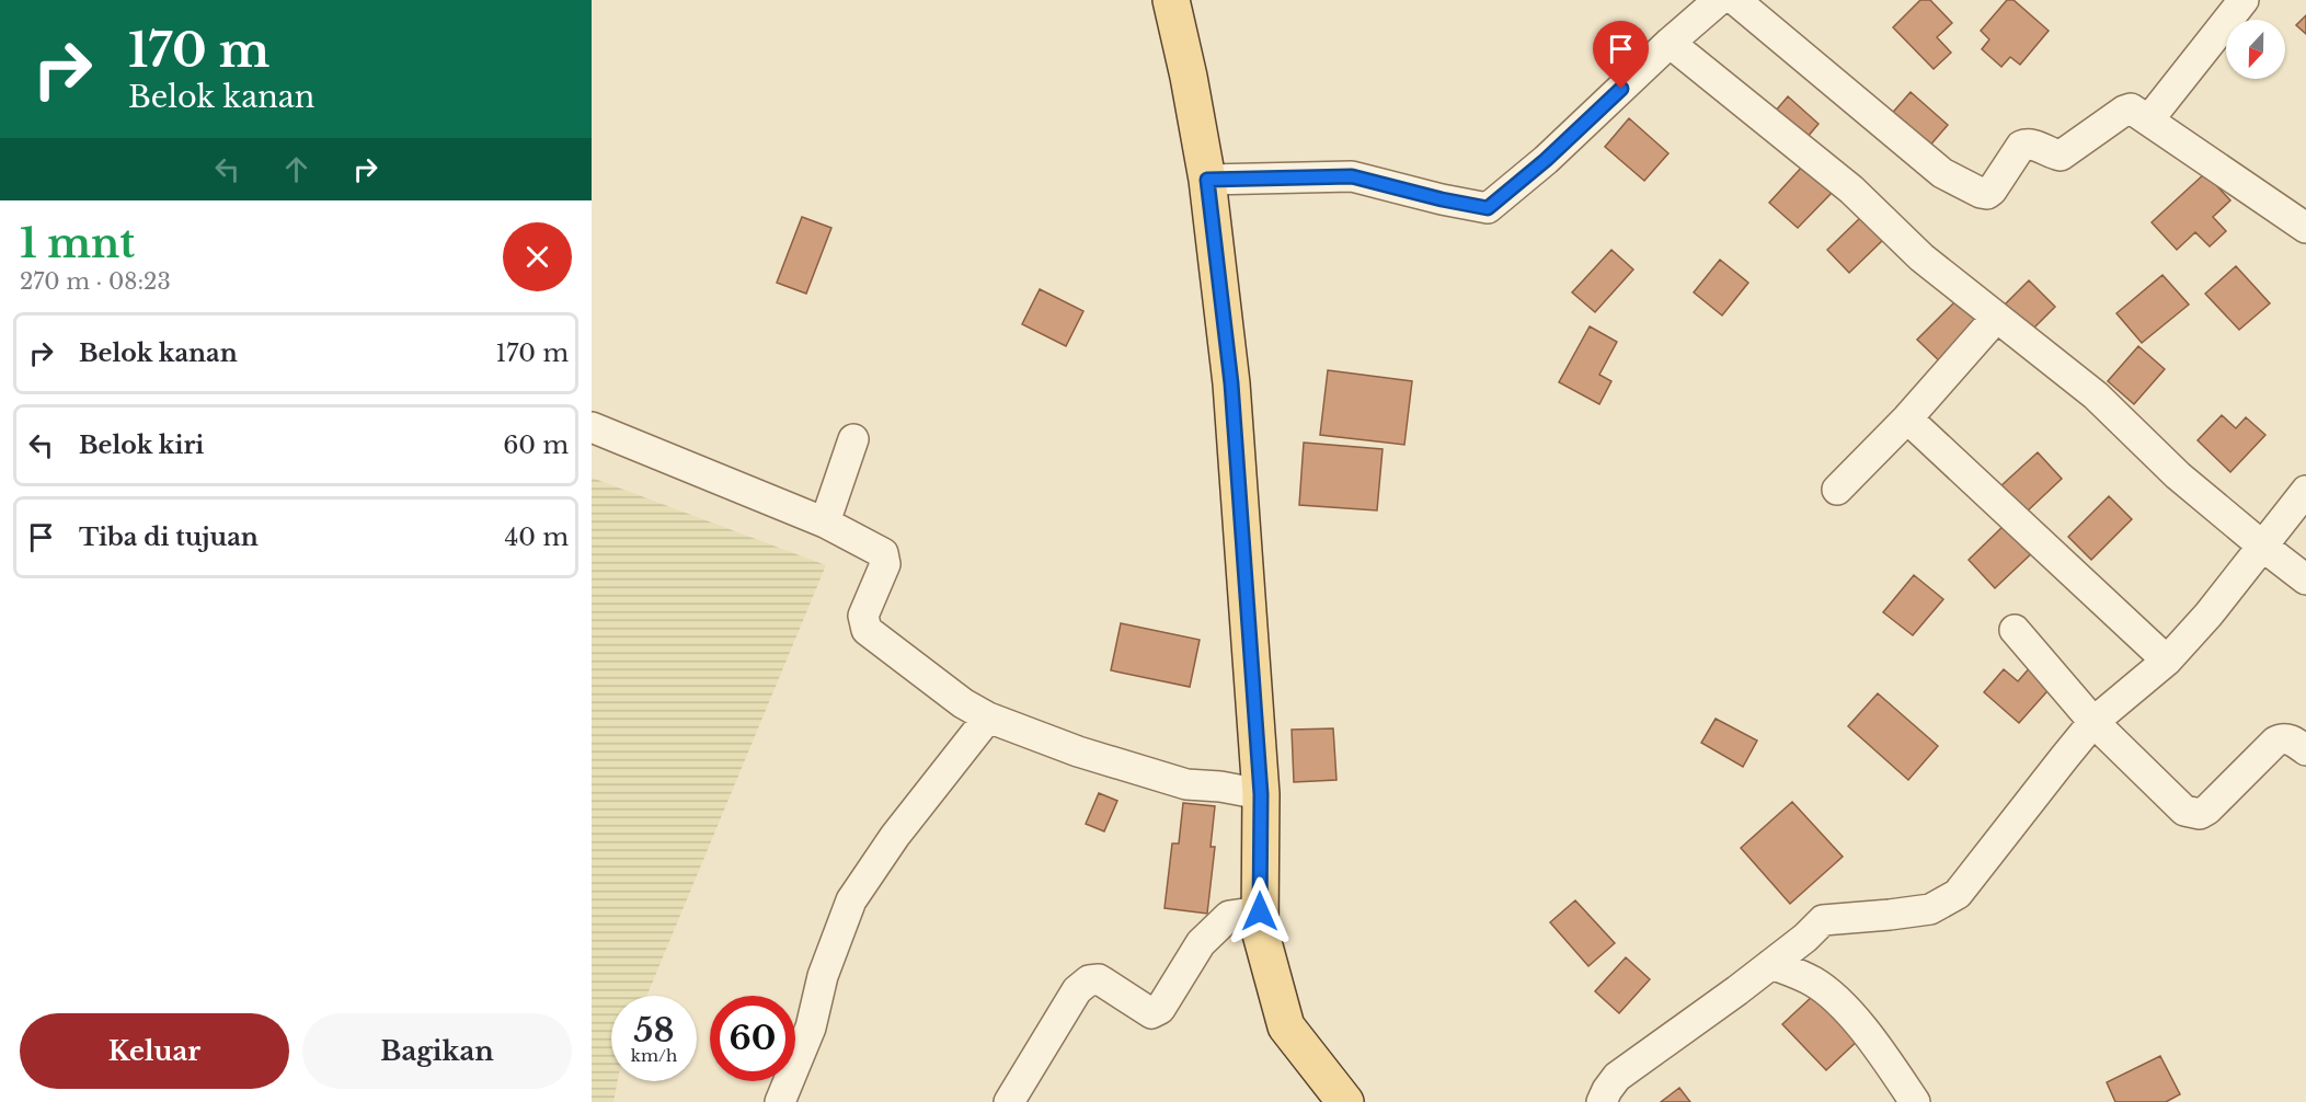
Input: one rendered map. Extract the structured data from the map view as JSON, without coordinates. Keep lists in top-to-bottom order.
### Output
{
  "north": "bottom",
  "page": {
    "turn": ["170 m", "Belok kanan"],
    "heading": ["1 mnt", "270 m · 08:23"],
    "list": [
      {
        "name": "Belok kanan",
        "value": "170 m"
      },
      {
        "name": "Belok kiri",
        "value": "60 m"
      },
      {
        "name": "Tiba di tujuan",
        "value": "40 m"
      }
    ],
    "speed": "58 km/h",
    "limit": "60",
    "buttons": ["Keluar", "Bagikan"]
  }
}
